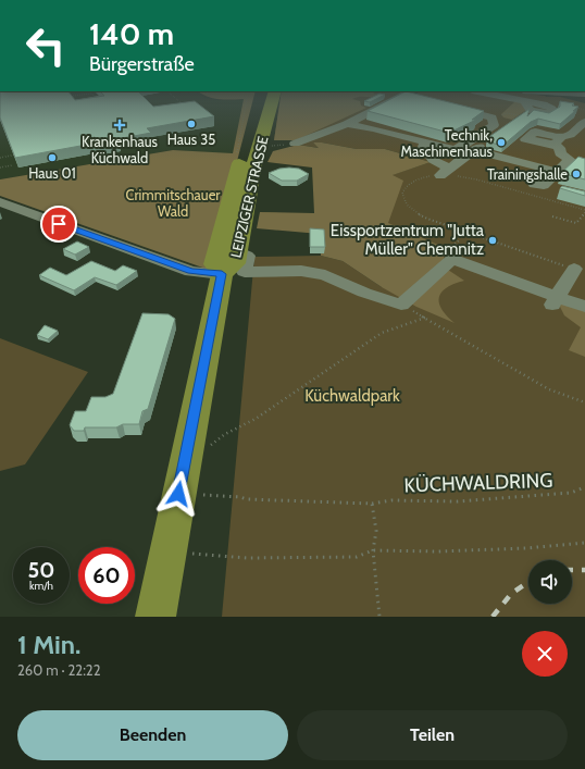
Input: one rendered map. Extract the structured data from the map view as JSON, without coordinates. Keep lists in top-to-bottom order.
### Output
{
  "streets": {
    "main road": ["LEIPZIGER STRASSE"],
    "path": ["KÜCHWALDRING"]
  },
  "crossings": [
    ["LEIPZIGER STRASSE", "KÜCHWALDRING"]
  ],
  "parks": ["Crimmitschauer Wald", "Küchwaldpark"],
  "places": {
    "other": [
      "Haus 35",
      "Technik, Maschinenhaus",
      "Haus 01",
      "Trainingshalle",
      "Eissportzentrum \"Jutta Müller\" Chemnitz"
    ],
    "health": ["Krankenhaus Küchwald"]
  },
  "page": {
    "turn": ["140 m", "Bürgerstraße"],
    "speed": "50 km/h",
    "limit": "60",
    "heading": ["1 Min.", "260 m · 22:22"],
    "buttons": ["Beenden", "Teilen"]
  }
}
